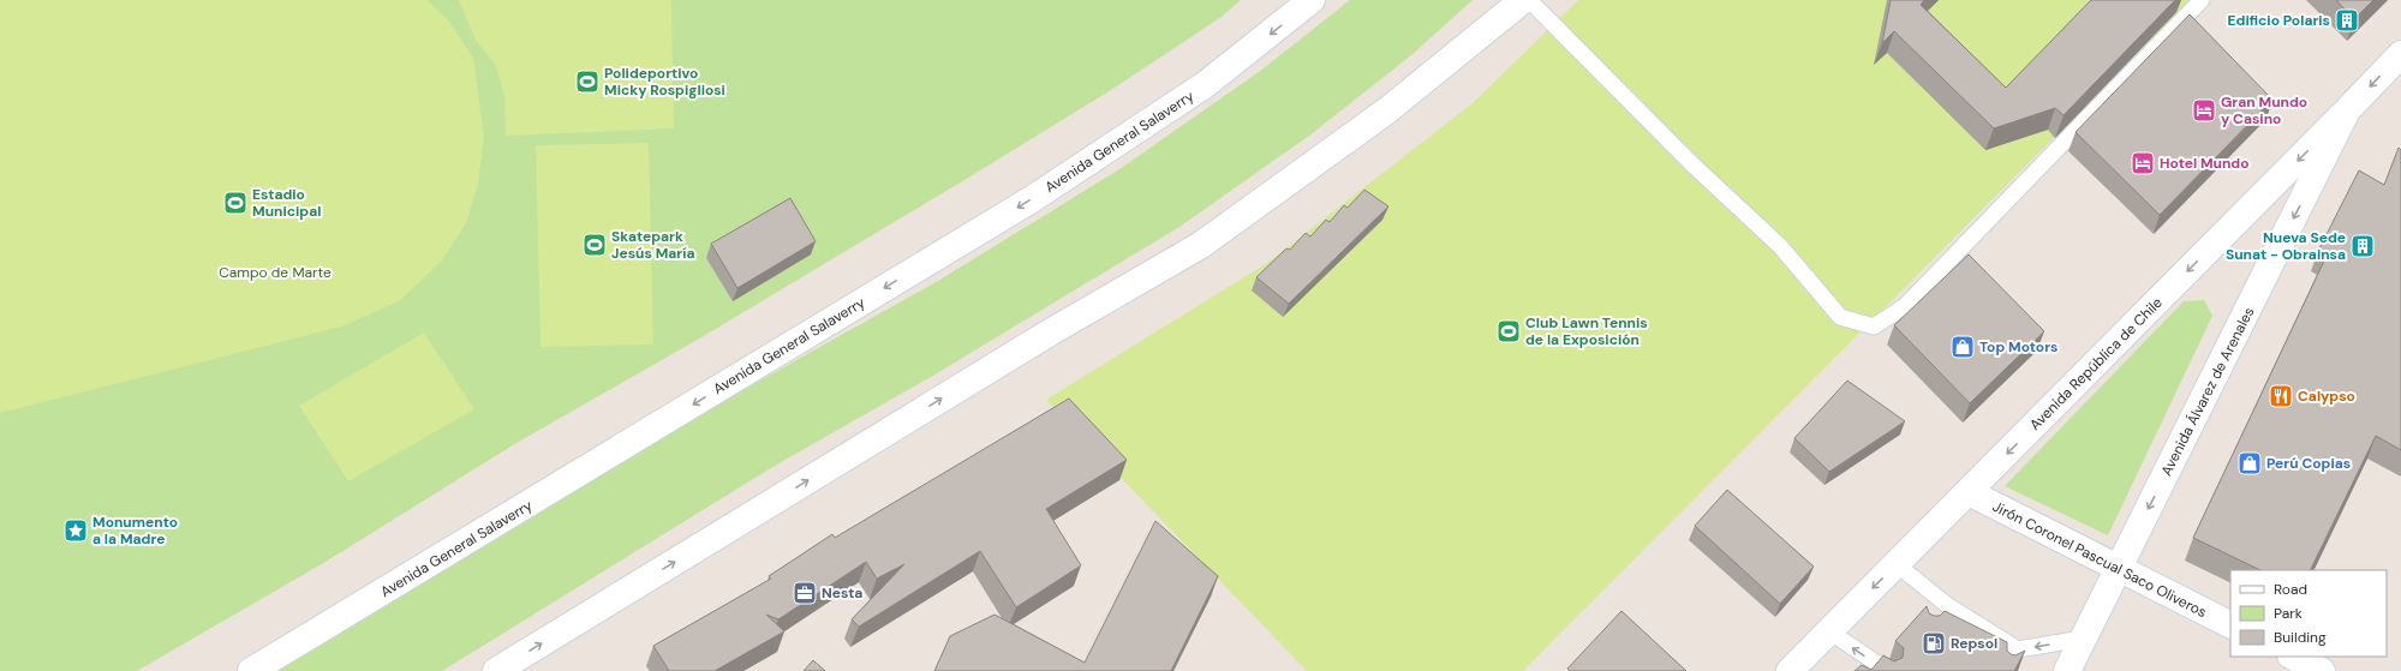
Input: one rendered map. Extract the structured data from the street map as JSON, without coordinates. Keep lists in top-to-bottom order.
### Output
{
  "streets": {
    "main road": [
      "Avenida General Salaverry",
      "Avenida República de Chile",
      "Avenida Álvarez de Arenales",
      "Jirón Coronel Pascual Saco Oliveros"
    ]
  },
  "crossings": [
    ["Avenida República de Chile", "Avenida Álvarez de Arenales"],
    ["Avenida República de Chile", "Jirón Coronel Pascual Saco Oliveros"],
    ["Avenida Álvarez de Arenales", "Jirón Coronel Pascual Saco Oliveros"]
  ],
  "one_way": ["Avenida República de Chile", "Avenida Álvarez de Arenales"],
  "parks": ["Campo de Marte"],
  "places": {
    "building": ["Edificio Polaris", "Nueva Sede Sunat - Obrainsa"],
    "sports": [
      "Polideportivo Micky Rospigliosi",
      "Estadio Municipal",
      "Skatepark Jesús María",
      "Club Lawn Tennis de la Exposición"
    ],
    "hotel": ["Gran Mundo y Casino", "Hotel Mundo"],
    "shop": ["Top Motors", "Perú Copias"],
    "restaurant": ["Calypso"],
    "place": ["Monumento a la Madre"],
    "office": ["Nesta"],
    "fuel station": ["Repsol"]
  },
  "legend": ["Road", "Park", "Building"]
}
